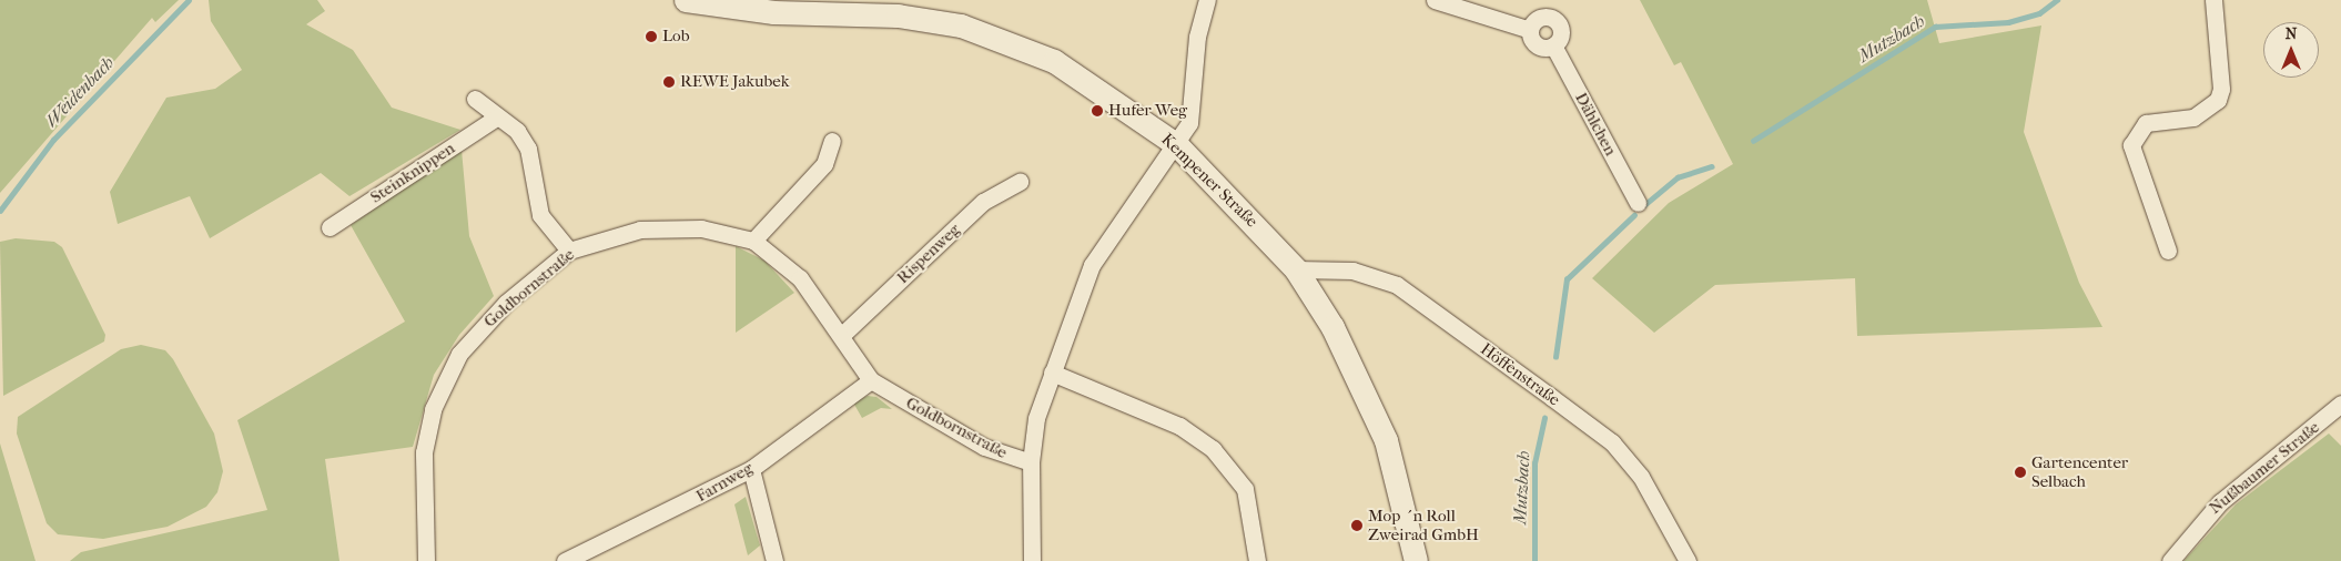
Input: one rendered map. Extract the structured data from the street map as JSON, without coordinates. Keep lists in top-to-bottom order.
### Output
{
  "streets": {
    "main road": ["Kempener Straße"],
    "street": [
      "Dählchen",
      "Steinknippen",
      "Rispenweg",
      "Goldbornstraße",
      "Höffenstraße",
      "Nußbaumer Straße",
      "Farnweg"
    ]
  },
  "crossings": [
    ["Kempener Straße", "Höffenstraße"],
    ["Rispenweg", "Goldbornstraße"],
    ["Goldbornstraße", "Farnweg"]
  ],
  "water": ["Mutzbach", "Weidenbach"],
  "places": [
    "Lob",
    "REWE Jakubek",
    "Hufer Weg",
    "Gartencenter Selbach",
    "Mop ´n Roll Zweirad GmbH"
  ],
  "north": "top"
}
